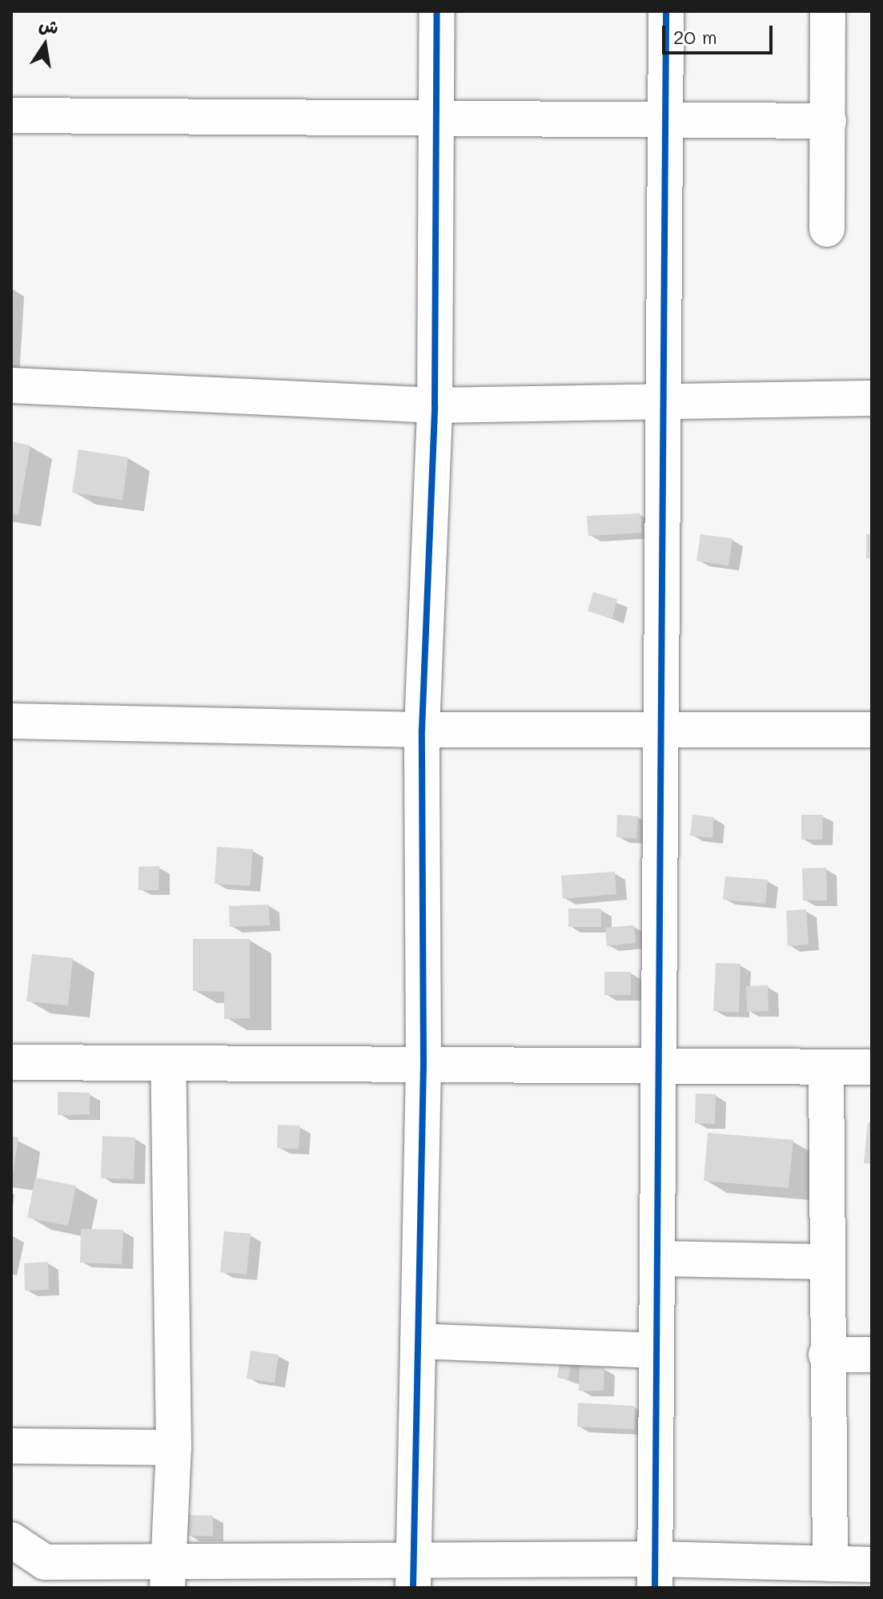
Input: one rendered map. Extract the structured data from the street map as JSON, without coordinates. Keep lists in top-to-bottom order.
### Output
{
  "scale_bar": "20 m",
  "north": "top"
}
